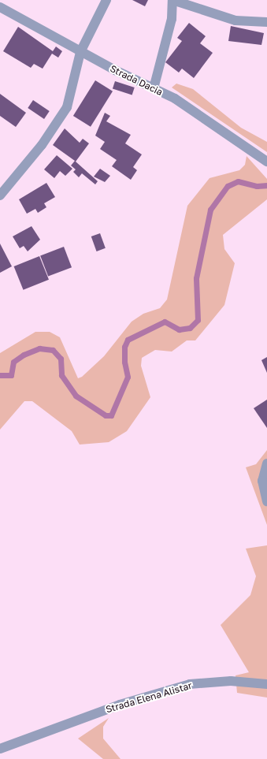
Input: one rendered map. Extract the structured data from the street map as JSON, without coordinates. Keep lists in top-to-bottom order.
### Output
{
  "streets": {
    "street": ["Strada Dacia", "Strada Elena Alistar"]
  }
}
